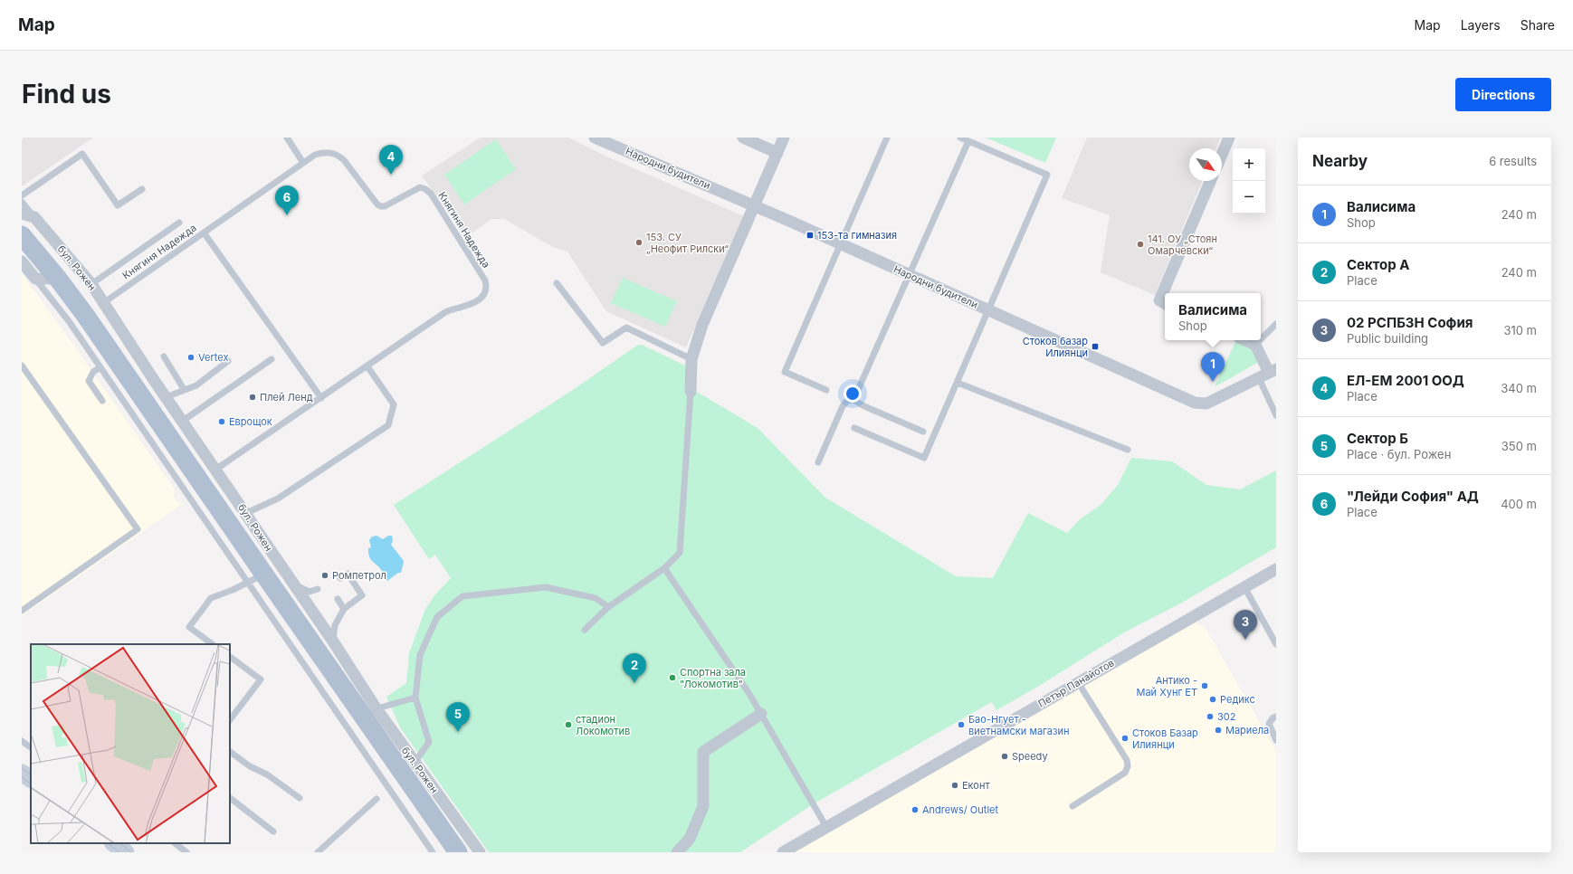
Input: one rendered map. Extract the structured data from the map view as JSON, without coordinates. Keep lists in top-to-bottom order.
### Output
{
  "streets": {
    "main road": ["бул. Рожен"],
    "street": ["Народни будители", "Петър Панайотов"],
    "lane": ["Княгиня Надежда"]
  },
  "crossings": [
    ["Княгиня Надежда", "бул. Рожен"]
  ],
  "places": {
    "transit": ["153-та гимназия", "Стоков базар Илиянци"],
    "other": [
      "153. СУ „Неофит Рилски“",
      "141. ОУ „Стоян Омарчевски“",
      "Vertex",
      "Плей Ленд",
      "Еврощок",
      "Ромпетрол",
      "Спортна зала \"Локомотив\"",
      "Антико - Май Хунг ЕТ",
      "Редикс",
      "302",
      "стадион Локомотив",
      "Бао-Нгует - виетнамски магазин",
      "Мариела",
      "Стоков Базар Илиянци",
      "Speedy",
      "Еконт",
      "Andrews/ Outlet"
    ]
  },
  "north": "bottom right",
  "page": {
    "header": "Map",
    "nav": ["Map", "Layers", "Share"],
    "buttons": "Directions",
    "title": "Find us",
    "heading": ["Nearby", "6 results"],
    "pins": [
      "4",
      "6",
      "1",
      "3",
      "2",
      "5"
    ],
    "map_buttons": ["+", "−"],
    "list": [
      {
        "mark": "1",
        "name": "Валисима",
        "note": "Shop",
        "value": "240 m"
      },
      {
        "mark": "2",
        "name": "Сектор А",
        "note": "Place",
        "value": "240 m"
      },
      {
        "mark": "3",
        "name": "02 РСПБЗН София",
        "note": "Public building",
        "value": "310 m"
      },
      {
        "mark": "4",
        "name": "ЕЛ-ЕМ 2001 ООД",
        "note": "Place",
        "value": "340 m"
      },
      {
        "mark": "5",
        "name": "Сектор Б",
        "note": "Place · бул. Рожен",
        "value": "350 m"
      },
      {
        "mark": "6",
        "name": "\"Лейди София\" АД",
        "note": "Place",
        "value": "400 m"
      }
    ],
    "popup": ["Валисима", "Shop"]
  }
}
